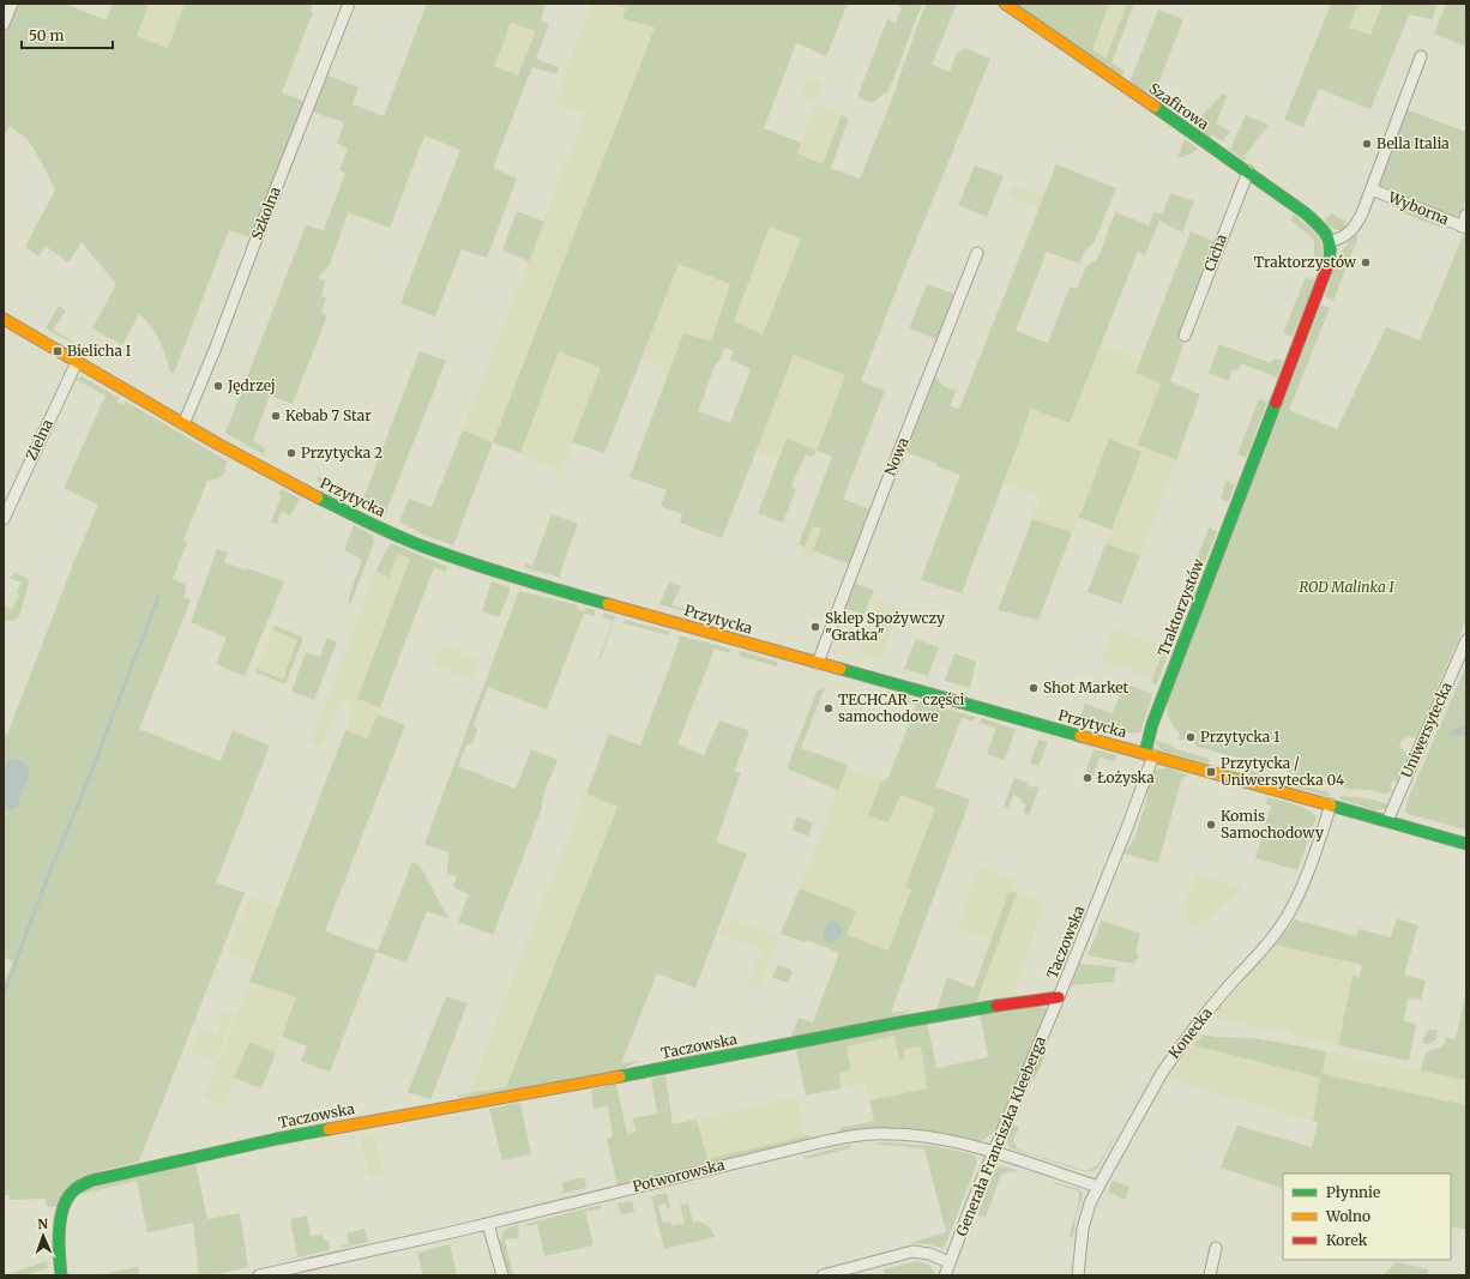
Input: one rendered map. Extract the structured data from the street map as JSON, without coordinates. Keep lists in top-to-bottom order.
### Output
{
  "streets": {
    "street": [
      "Szafirowa",
      "Wyborna",
      "Szkolna",
      "Cicha",
      "Zielna",
      "Nowa",
      "Przytycka",
      "Traktorzystów",
      "Uniwersytecka",
      "Taczowska",
      "Konecka",
      "Generała Franciszka Kleeberga",
      "Potworowska"
    ]
  },
  "crossings": [
    ["Szafirowa", "Cicha"],
    ["Szafirowa", "Traktorzystów"],
    ["Szkolna", "Przytycka"],
    ["Zielna", "Przytycka"],
    ["Nowa", "Przytycka"],
    ["Przytycka", "Traktorzystów"],
    ["Przytycka", "Uniwersytecka"],
    ["Przytycka", "Taczowska"],
    ["Przytycka", "Konecka"],
    ["Traktorzystów", "Taczowska"],
    ["Taczowska", "Generała Franciszka Kleeberga"],
    ["Konecka", "Potworowska"],
    ["Generała Franciszka Kleeberga", "Potworowska"]
  ],
  "parks": ["ROD Malinka I"],
  "places": {
    "other": [
      "Bella Italia",
      "Traktorzystów",
      "Jędrzej",
      "Kebab 7 Star",
      "Przytycka 2",
      "Sklep Spożywczy \"Gratka\"",
      "Shot Market",
      "TECHCAR - części samochodowe",
      "Przytycka 1",
      "Łożyska",
      "Komis Samochodowy"
    ],
    "transit": ["Bielicha I", "Przytycka / Uniwersytecka 04"]
  },
  "legend": ["Płynnie", "Wolno", "Korek"],
  "scale_bar": "50 m",
  "north": "top"
}
